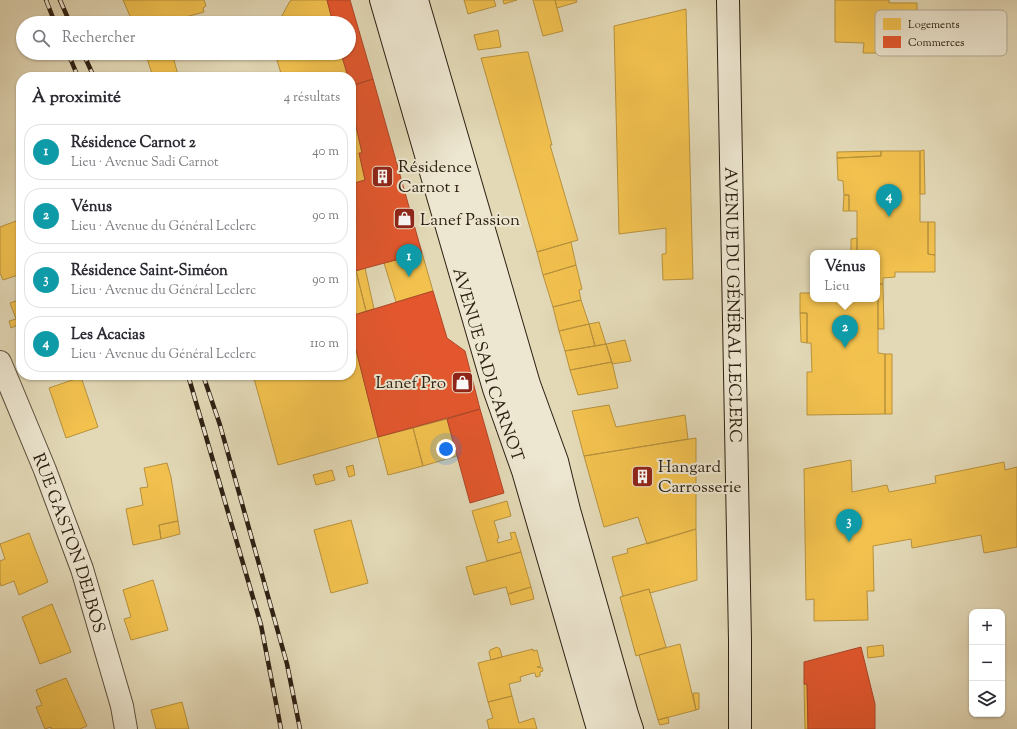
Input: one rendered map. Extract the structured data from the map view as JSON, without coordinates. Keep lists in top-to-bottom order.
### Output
{
  "streets": {
    "main road": ["AVENUE DU GÉNÉRAL LECLERC", "AVENUE SADI CARNOT", "RUE GASTON DELBOS"]
  },
  "places": {
    "building": ["Résidence Carnot 1", "Hangard Carrosserie"],
    "shop": ["Lanef Passion", "Lanef Pro"]
  },
  "legend": ["Logements", "Commerces"],
  "page": {
    "search": "Rechercher",
    "heading": ["À proximité", "4 résultats"],
    "list": [
      {
        "mark": "1",
        "name": "Résidence Carnot 2",
        "note": "Lieu · Avenue Sadi Carnot",
        "value": "40 m"
      },
      {
        "mark": "2",
        "name": "Vénus",
        "note": "Lieu · Avenue du Général Leclerc",
        "value": "90 m"
      },
      {
        "mark": "3",
        "name": "Résidence Saint-Siméon",
        "note": "Lieu · Avenue du Général Leclerc",
        "value": "90 m"
      },
      {
        "mark": "4",
        "name": "Les Acacias",
        "note": "Lieu · Avenue du Général Leclerc",
        "value": "110 m"
      }
    ],
    "pins": [
      "4",
      "1",
      "2",
      "3"
    ],
    "popup": ["Vénus", "Lieu"],
    "map_buttons": ["+", "−"]
  }
}
